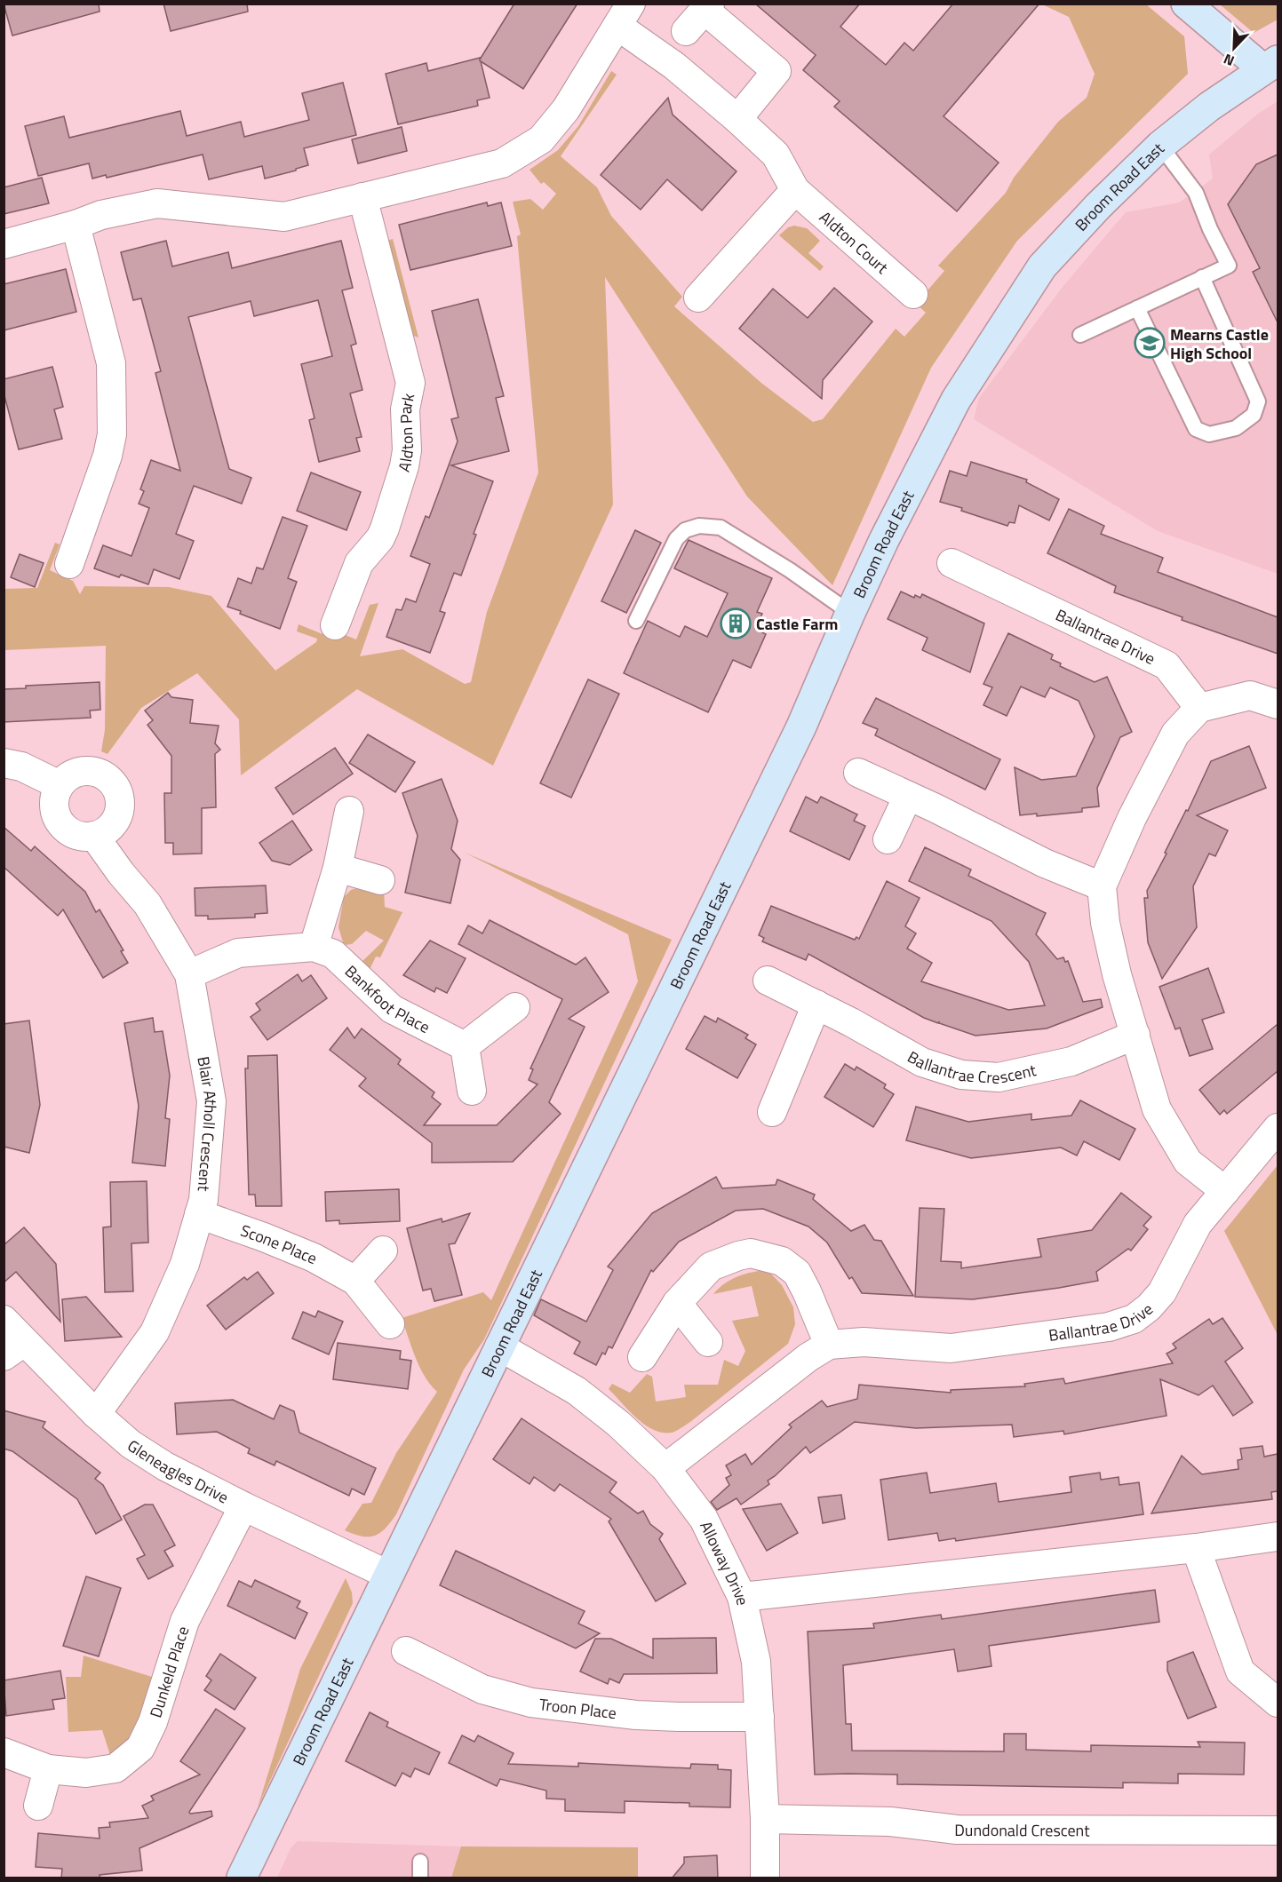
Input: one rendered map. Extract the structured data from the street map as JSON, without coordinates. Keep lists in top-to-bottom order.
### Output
{
  "streets": {
    "street": [
      "Broom Road East",
      "Aldton Court",
      "Aldton Park",
      "Ballantrae Drive",
      "Bankfoot Place",
      "Ballantrae Crescent",
      "Blair Atholl Crescent",
      "Scone Place",
      "Gleneagles Drive",
      "Alloway Drive",
      "Dunkeld Place",
      "Troon Place",
      "Dundonald Crescent"
    ]
  },
  "crossings": [
    ["Broom Road East", "Gleneagles Drive"],
    ["Broom Road East", "Alloway Drive"],
    ["Ballantrae Drive", "Alloway Drive"],
    ["Bankfoot Place", "Blair Atholl Crescent"],
    ["Blair Atholl Crescent", "Scone Place"],
    ["Blair Atholl Crescent", "Gleneagles Drive"],
    ["Gleneagles Drive", "Dunkeld Place"],
    ["Alloway Drive", "Troon Place"],
    ["Alloway Drive", "Dundonald Crescent"]
  ],
  "places": {
    "school or university": ["Mearns Castle High School"],
    "building": ["Castle Farm"]
  },
  "north": "bottom left"
}
